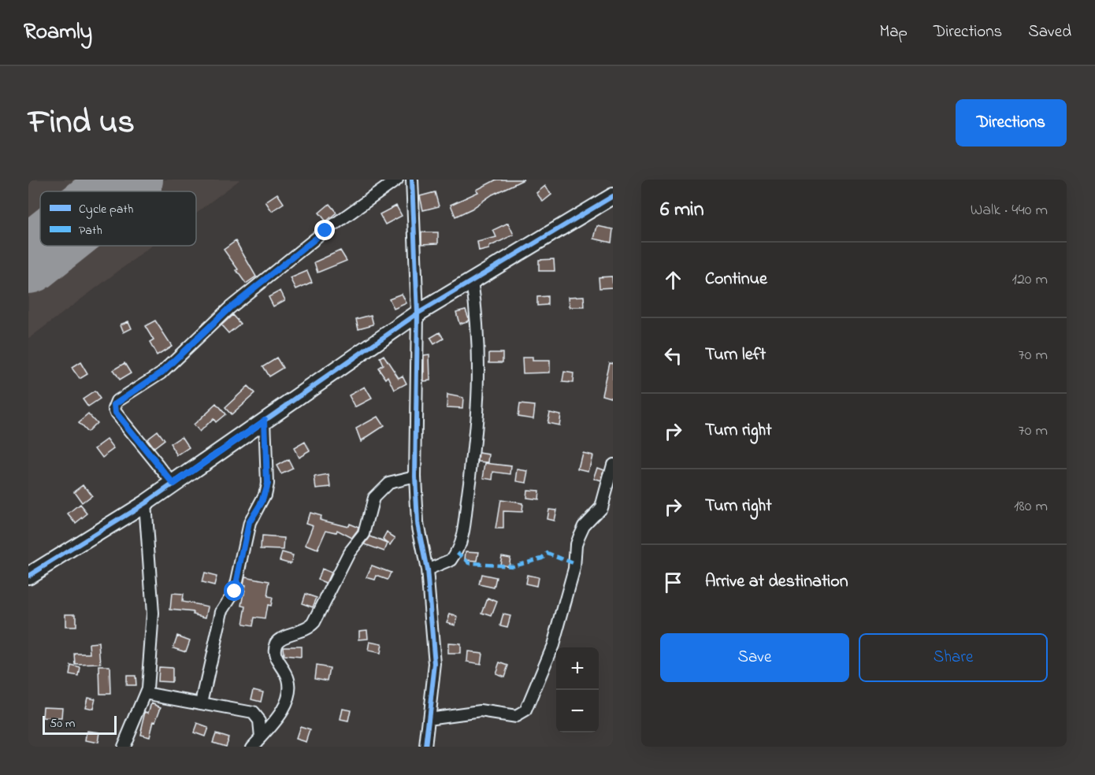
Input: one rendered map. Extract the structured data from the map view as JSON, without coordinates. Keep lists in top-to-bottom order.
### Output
{
  "legend": ["Cycle path", "Path"],
  "scale_bar": "50 m",
  "page": {
    "header": "Roamly",
    "nav": ["Map", "Directions", "Saved"],
    "title": "Find us",
    "buttons": [
      "Directions",
      ["Save", "Share"]
    ],
    "heading": ["6 min", "Walk · 440 m"],
    "list": [
      ["Continue", "120 m"],
      ["Turn left", "70 m"],
      ["Turn right", "70 m"],
      ["Turn right", "180 m"],
      "Arrive at destination"
    ],
    "map_buttons": ["+", "−"],
    "scale": "50 m"
  }
}
